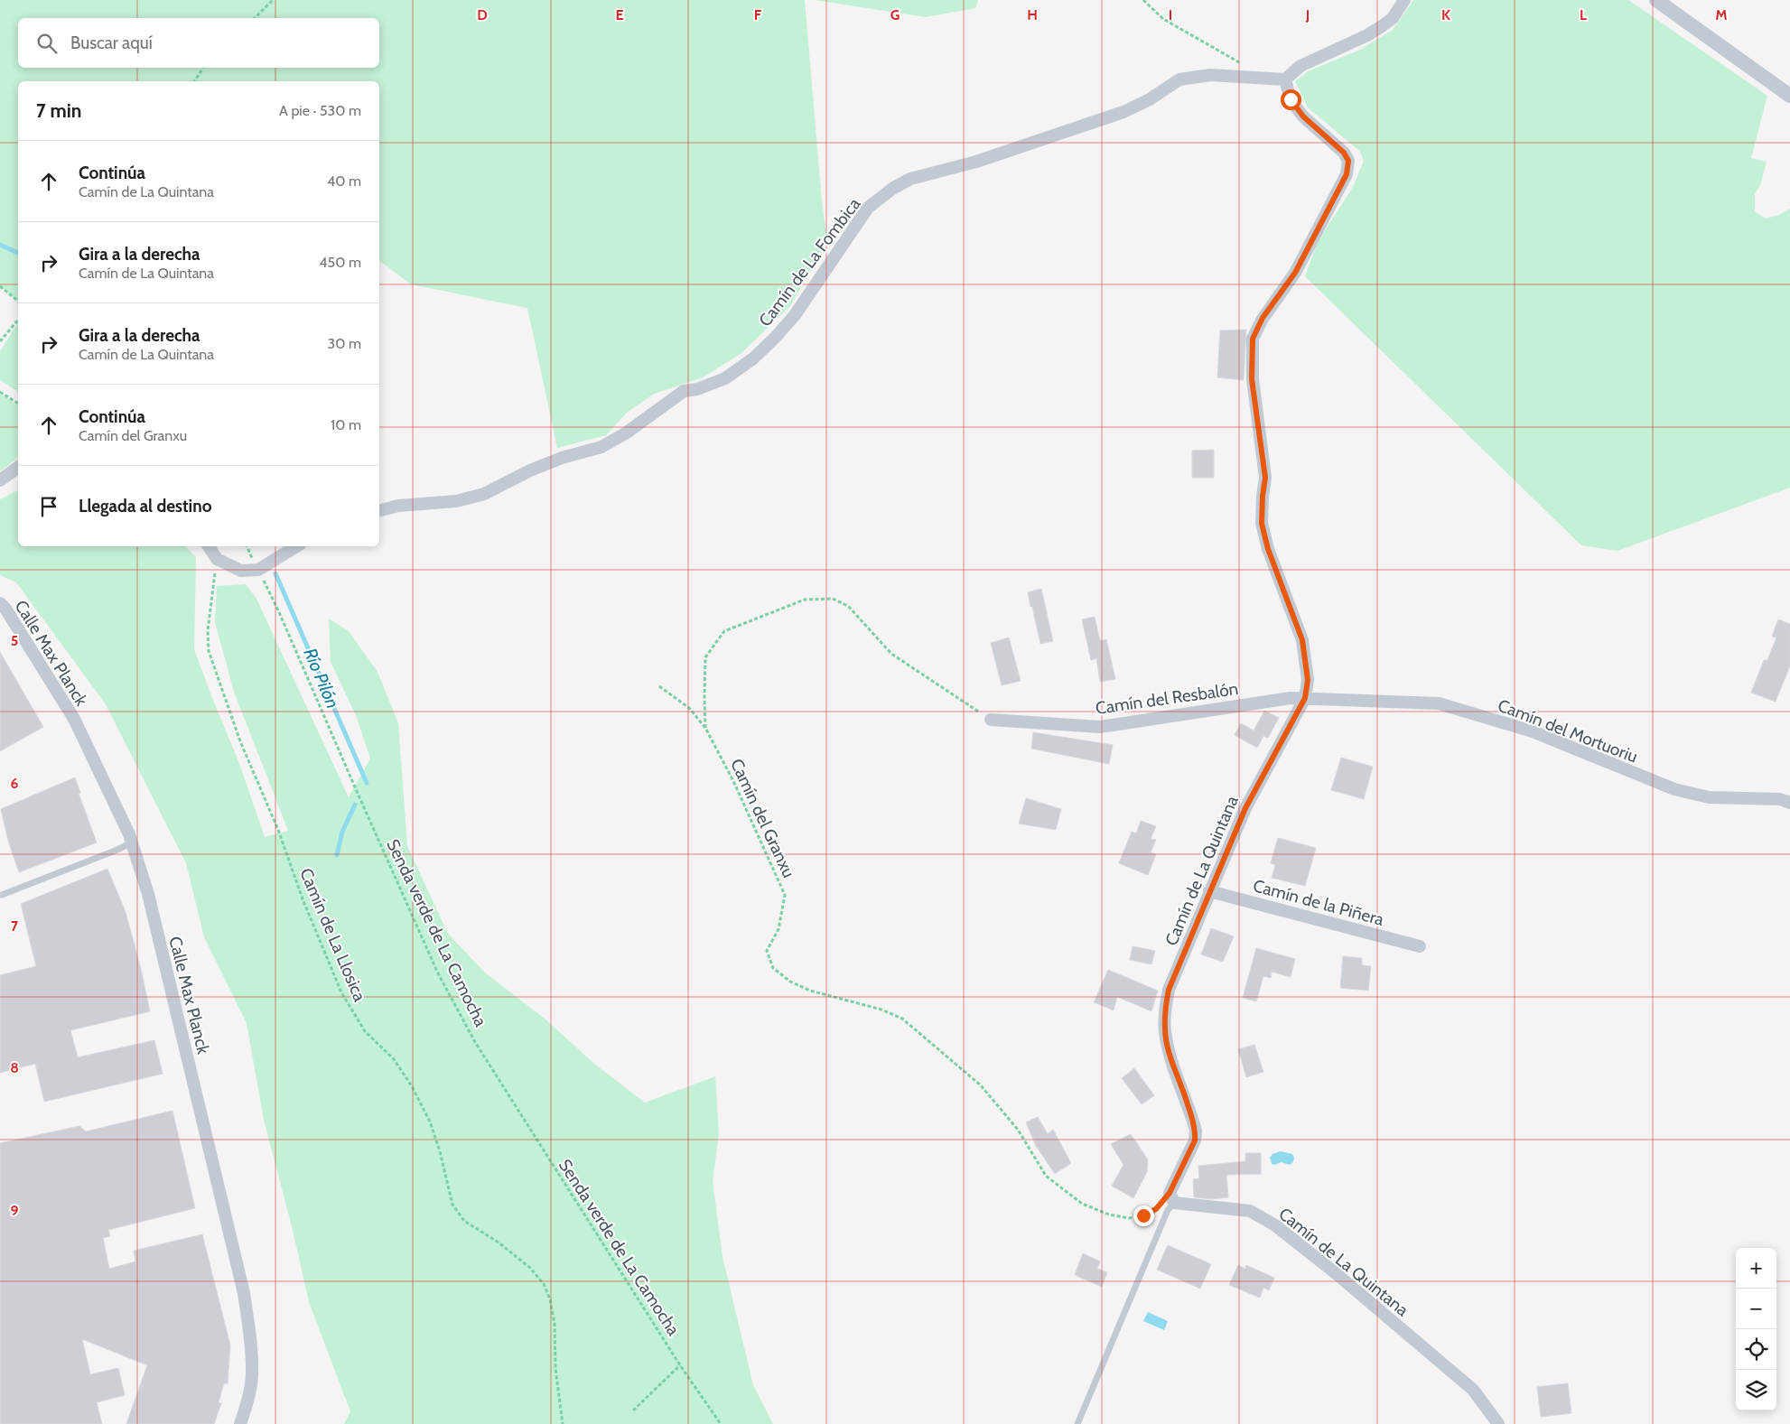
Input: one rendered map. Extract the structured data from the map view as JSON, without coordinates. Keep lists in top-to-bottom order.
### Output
{
  "streets": {
    "street": [
      "Camín de La Fombica",
      "Calle Max Planck",
      "Camín del Resbalón",
      "Camín del Mortuoriu",
      "Camín de La Quintana",
      "Camín de la Piñera"
    ],
    "path": ["Camín del Granxu", "Senda verde de La Camocha", "Camín de La Llosica"]
  },
  "crossings": [
    ["Camín de La Fombica", "Camín de La Quintana"],
    ["Camín del Resbalón", "Camín del Mortuoriu"],
    ["Camín del Resbalón", "Camín de La Quintana"],
    ["Camín del Mortuoriu", "Camín de La Quintana"],
    ["Camín del Granxu", "Camín de La Quintana"],
    ["Camín de La Quintana", "Camín de la Piñera"]
  ],
  "water": ["Río Pilón"],
  "page": {
    "search": "Buscar aquí",
    "heading": ["7 min", "A pie · 530 m"],
    "list": [
      ["Continúa", "Camín de La Quintana", "40 m"],
      ["Gira a la derecha", "Camín de La Quintana", "450 m"],
      ["Gira a la derecha", "Camín de La Quintana", "30 m"],
      ["Continúa", "Camín del Granxu", "10 m"],
      "Llegada al destino"
    ],
    "map_buttons": ["+", "−"]
  },
  "grid": {
    "columns": [
      "D",
      "E",
      "F",
      "G",
      "H",
      "I",
      "J",
      "K",
      "L",
      "M"
    ],
    "rows": [
      "5",
      "6",
      "7",
      "8",
      "9"
    ]
  }
}
